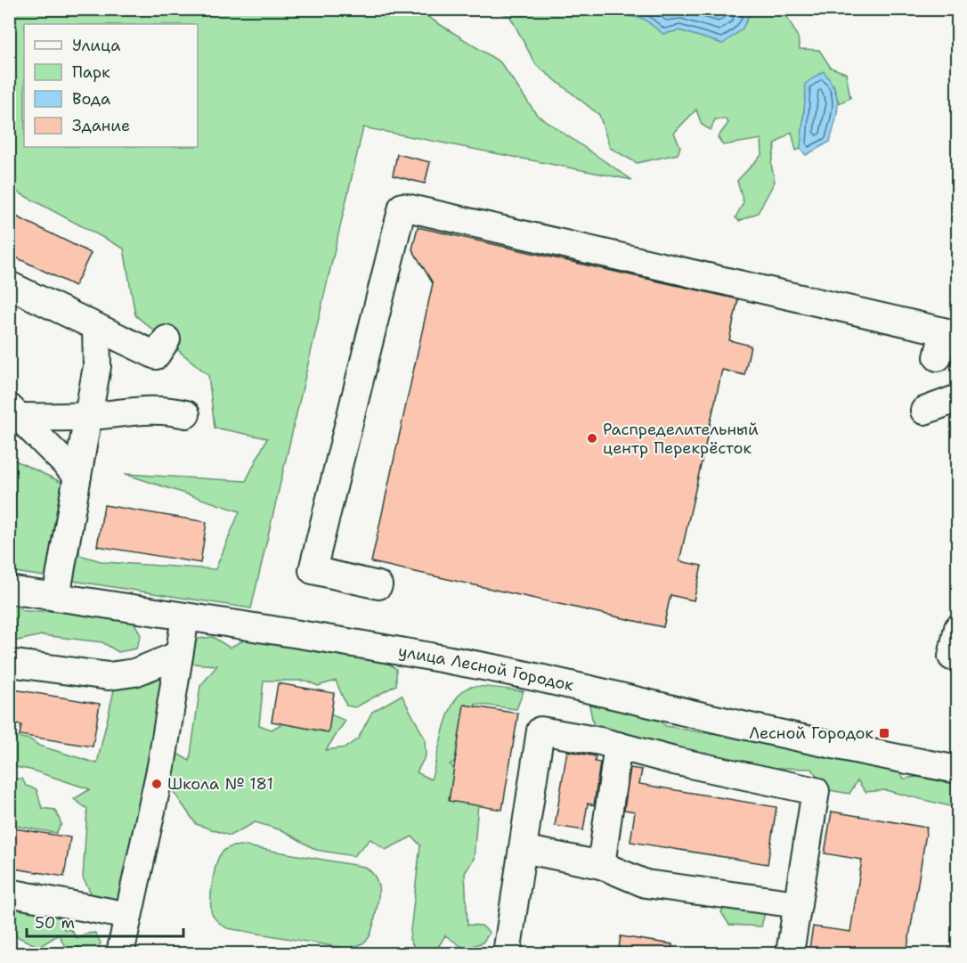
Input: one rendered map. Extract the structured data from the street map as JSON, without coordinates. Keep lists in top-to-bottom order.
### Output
{
  "streets": {
    "street": ["улица Лесной Городок"]
  },
  "places": {
    "other": ["Распределительный центр Перекрёсток", "Школа № 181"],
    "transit": ["Лесной Городок"]
  },
  "legend": [
    "Улица",
    "Парк",
    "Вода",
    "Здание"
  ],
  "scale_bar": "50 m"
}
